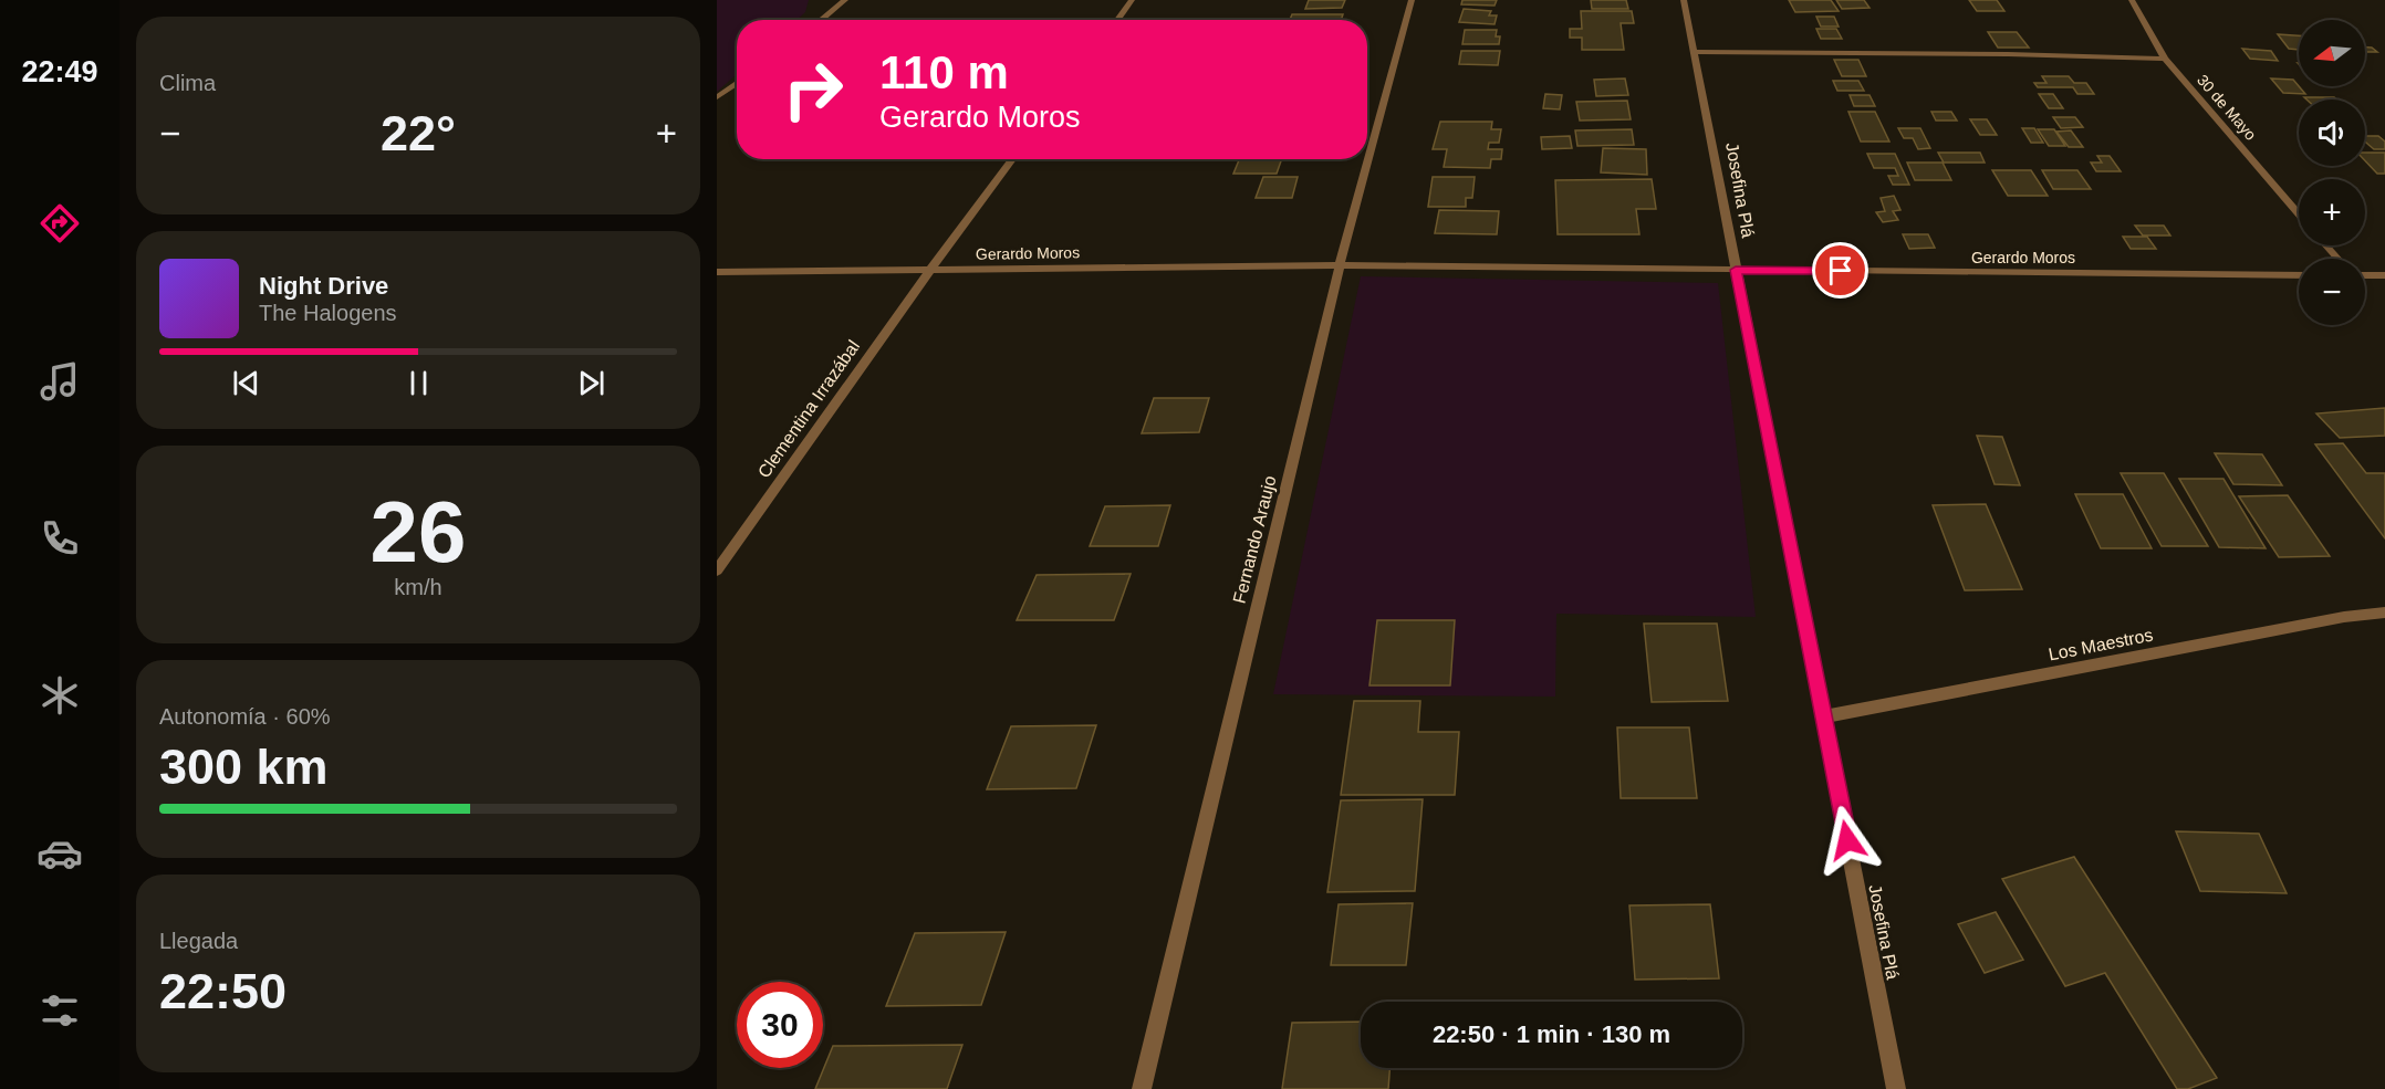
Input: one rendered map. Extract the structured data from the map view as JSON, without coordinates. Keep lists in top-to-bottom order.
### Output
{
  "streets": {
    "street": [
      "30 de Mayo",
      "Josefina Plá",
      "Gerardo Moros",
      "Clementina Irrazábal",
      "Fernando Araujo",
      "Los Maestros"
    ]
  },
  "crossings": [
    ["Josefina Plá", "Gerardo Moros"],
    ["Josefina Plá", "Los Maestros"],
    ["Gerardo Moros", "Clementina Irrazábal"],
    ["Gerardo Moros", "Fernando Araujo"]
  ],
  "north": "left",
  "page": {
    "tabs": "22:49",
    "tile": [
      "Clima",
      ["26", "km/h"],
      ["Autonomía · 60%", "300 km"],
      ["Llegada", "22:50"]
    ],
    "map_buttons": ["+", "−"],
    "turn": ["110 m", "Gerardo Moros"],
    "heat": ["−", "22°", "+"],
    "song": ["Night Drive", "The Halogens"],
    "limit": "30",
    "trip": "22:50 · 1 min · 130 m"
  }
}
